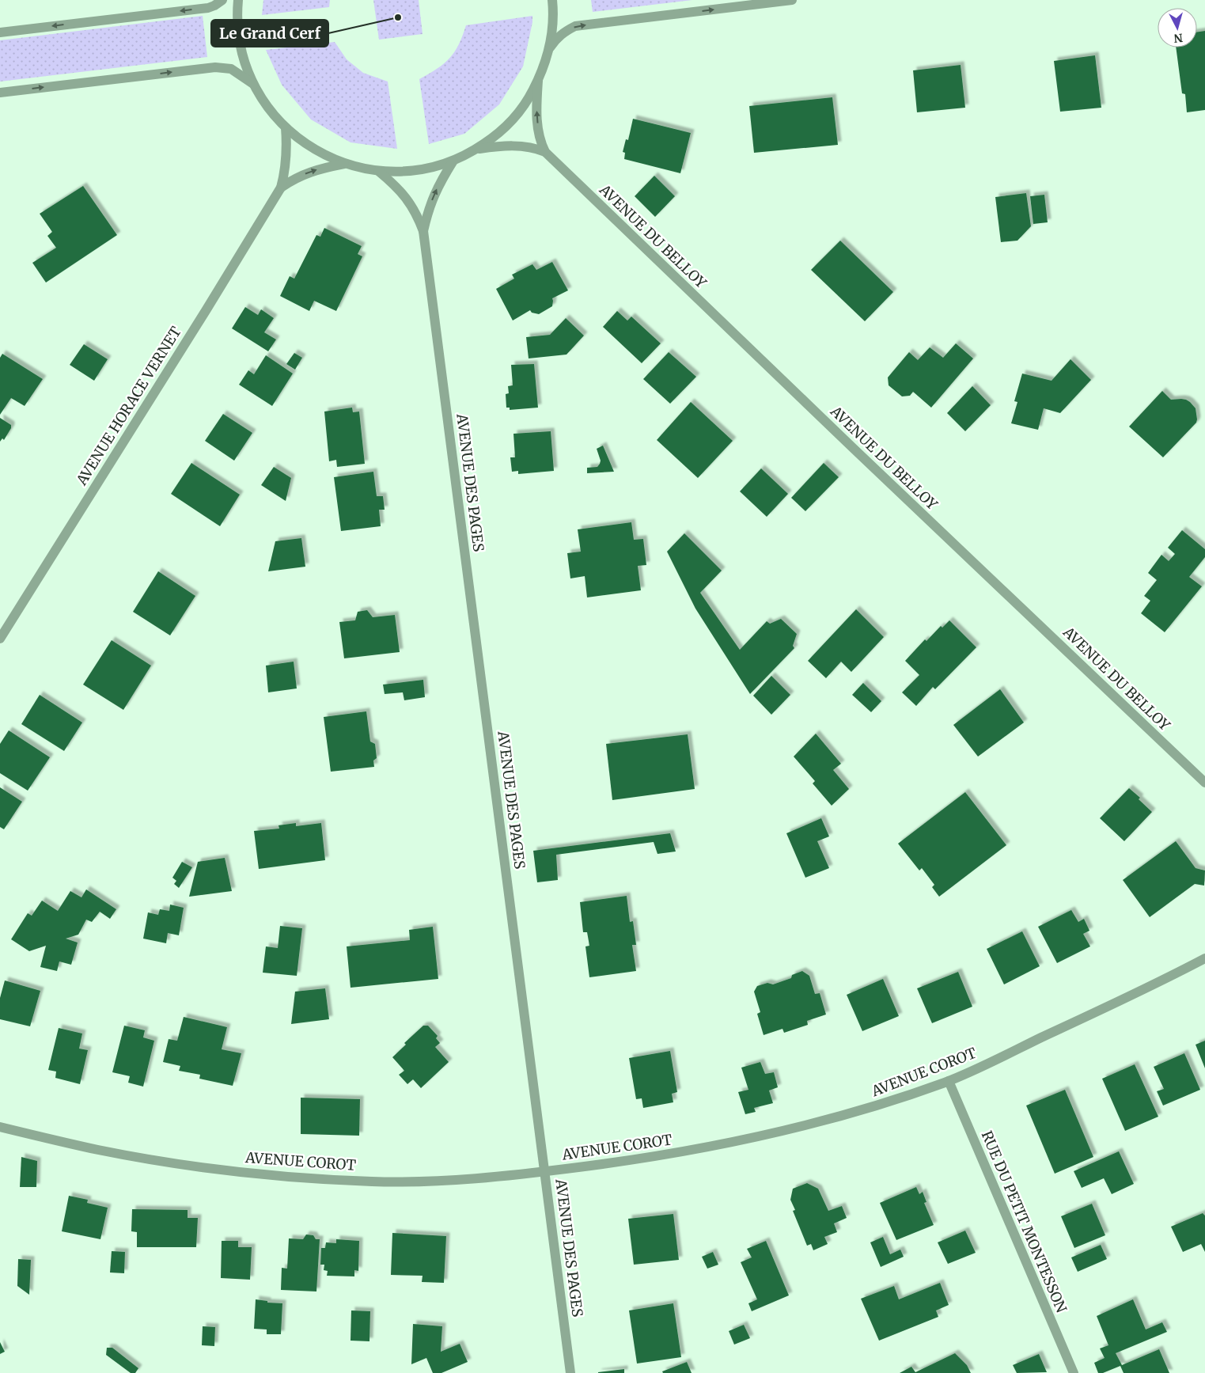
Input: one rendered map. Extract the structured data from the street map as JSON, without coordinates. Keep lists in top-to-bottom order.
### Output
{
  "streets": {
    "street": [
      "AVENUE DU BELLOY",
      "AVENUE HORACE VERNET",
      "AVENUE DES PAGES",
      "AVENUE COROT",
      "RUE DU PETIT MONTESSON"
    ]
  },
  "crossings": [
    ["AVENUE DES PAGES", "AVENUE COROT"],
    ["AVENUE COROT", "RUE DU PETIT MONTESSON"]
  ],
  "places": ["Le Grand Cerf"],
  "north": "bottom"
}
